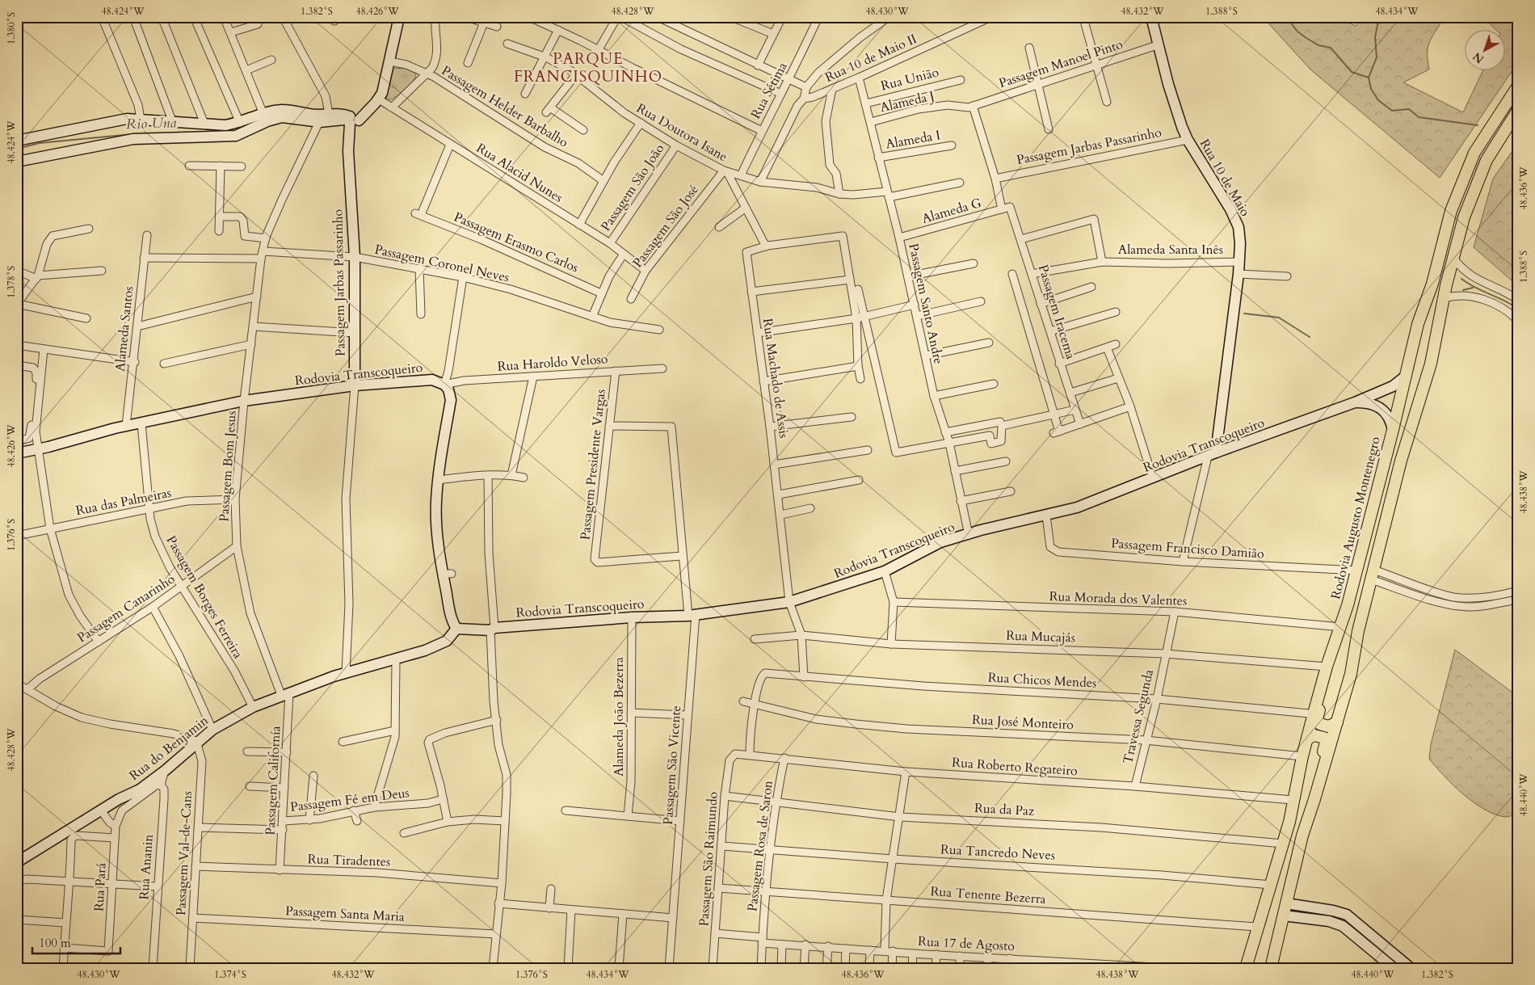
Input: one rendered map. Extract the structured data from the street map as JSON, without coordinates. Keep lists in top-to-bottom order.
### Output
{
  "streets": {
    "main road": [
      "Passagem Jarbas Passarinho",
      "Rua 10 de Maio",
      "Rodovia Transcoqueiro",
      "Rodovia Augusto Montenegro",
      "Rua do Benjamin"
    ],
    "street": [
      "Rua 10 de Maio II",
      "Passagem Manoel Pinto",
      "Rua União",
      "Rua Sétima",
      "Alameda J",
      "Passagem Helder Barbalho",
      "Rua Doutora Isane",
      "Alameda I",
      "Rua Alacid Nunes",
      "Passagem São João",
      "Alameda G",
      "Passagem São José",
      "Passagem Erasmo Carlos",
      "Alameda Santa Inês",
      "Passagem Coronel Neves",
      "Passagem Santo Andre",
      "Passagem Iracema",
      "Alameda Santos",
      "Rua Haroldo Veloso",
      "Rua Machado de Assis",
      "Passagem Presidente Vargas",
      "Passagem Bom Jesus",
      "Rua das Palmeiras",
      "Passagem Francisco Damião",
      "Passagem Borges Ferreira",
      "Rua Morada dos Valentes",
      "Passagem Canarinho",
      "Rua Mucajás",
      "Rua Chicos Mendes",
      "Alameda João Bezerra",
      "Travessa Segunda",
      "Rua José Monteiro",
      "Passagem São Vicente",
      "Rua Roberto Regateiro",
      "Passagem Californía",
      "Passagem Fé em Deus",
      "Rua da Paz",
      "Passagem Rosa de Saron",
      "Rua Tancredo Neves",
      "Passagem Val-de-Cans",
      "Passagem São Raimundo",
      "Rua Tiradentes",
      "Rua Ananin",
      "Rua Pará",
      "Rua Tenente Bezerra",
      "Passagem Santa Maria",
      "Rua 17 de Agosto"
    ]
  },
  "crossings": [
    ["Rua 10 de Maio II", "Passagem Santo Andre"],
    ["Passagem Manoel Pinto", "Alameda J"],
    ["Passagem Manoel Pinto", "Rua 10 de Maio"],
    ["Rua União", "Passagem Santo Andre"],
    ["Rua Sétima", "Rua Doutora Isane"],
    ["Alameda J", "Passagem Santo Andre"],
    ["Rua Doutora Isane", "Passagem São João"],
    ["Rua Doutora Isane", "Passagem São José"],
    ["Rua Doutora Isane", "Passagem Santo Andre"],
    ["Alameda I", "Passagem Santo Andre"],
    ["Passagem Jarbas Passarinho", "Rua 10 de Maio"],
    ["Passagem Jarbas Passarinho", "Passagem Coronel Neves"],
    ["Passagem Jarbas Passarinho", "Rodovia Transcoqueiro"],
    ["Passagem Jarbas Passarinho", "Rua do Benjamin"],
    ["Rua Alacid Nunes", "Passagem São João"],
    ["Rua Alacid Nunes", "Passagem São José"],
    ["Rua Alacid Nunes", "Passagem Erasmo Carlos"],
    ["Rua 10 de Maio", "Alameda Santa Inês"],
    ["Rua 10 de Maio", "Rodovia Transcoqueiro"],
    ["Alameda G", "Passagem Santo Andre"],
    ["Alameda G", "Passagem Iracema"],
    ["Alameda Santa Inês", "Passagem Iracema"],
    ["Passagem Coronel Neves", "Alameda Santos"],
    ["Passagem Santo Andre", "Rodovia Transcoqueiro"],
    ["Alameda Santos", "Rodovia Transcoqueiro"],
    ["Rua Haroldo Veloso", "Rodovia Transcoqueiro"],
    ["Rua Haroldo Veloso", "Passagem Presidente Vargas"],
    ["Rodovia Transcoqueiro", "Rua Machado de Assis"],
    ["Rodovia Transcoqueiro", "Passagem Bom Jesus"],
    ["Rodovia Transcoqueiro", "Rodovia Augusto Montenegro"],
    ["Rodovia Transcoqueiro", "Passagem Francisco Damião"],
    ["Rodovia Transcoqueiro", "Passagem Borges Ferreira"],
    ["Rodovia Transcoqueiro", "Alameda João Bezerra"],
    ["Rodovia Transcoqueiro", "Rua do Benjamin"],
    ["Rodovia Transcoqueiro", "Passagem São Vicente"],
    ["Rua Machado de Assis", "Rua Mucajás"],
    ["Rua Machado de Assis", "Rua Chicos Mendes"],
    ["Passagem Bom Jesus", "Rua das Palmeiras"],
    ["Passagem Bom Jesus", "Passagem Canarinho"],
    ["Passagem Bom Jesus", "Rua do Benjamin"],
    ["Passagem Bom Jesus", "Passagem Californía"],
    ["Rua das Palmeiras", "Passagem Borges Ferreira"],
    ["Rodovia Augusto Montenegro", "Passagem Francisco Damião"],
    ["Rodovia Augusto Montenegro", "Rua Morada dos Valentes"],
    ["Rodovia Augusto Montenegro", "Rua Mucajás"],
    ["Rodovia Augusto Montenegro", "Rua Chicos Mendes"],
    ["Passagem Borges Ferreira", "Passagem Canarinho"],
    ["Passagem Borges Ferreira", "Rua do Benjamin"],
    ["Rua Morada dos Valentes", "Travessa Segunda"],
    ["Rua Mucajás", "Travessa Segunda"],
    ["Rua Chicos Mendes", "Travessa Segunda"],
    ["Rua Chicos Mendes", "Rua José Monteiro"],
    ["Travessa Segunda", "Rua José Monteiro"],
    ["Travessa Segunda", "Rua Roberto Regateiro"],
    ["Rua do Benjamin", "Passagem Californía"],
    ["Rua do Benjamin", "Passagem Val-de-Cans"],
    ["Rua do Benjamin", "Rua Ananin"],
    ["Rua Roberto Regateiro", "Passagem Rosa de Saron"],
    ["Rua Roberto Regateiro", "Passagem São Raimundo"],
    ["Passagem Californía", "Passagem Fé em Deus"],
    ["Passagem Californía", "Rua Tiradentes"],
    ["Rua da Paz", "Passagem Rosa de Saron"],
    ["Rua da Paz", "Passagem São Raimundo"],
    ["Passagem Rosa de Saron", "Rua Tancredo Neves"],
    ["Passagem Rosa de Saron", "Rua Tenente Bezerra"],
    ["Passagem Rosa de Saron", "Rua 17 de Agosto"],
    ["Rua Tancredo Neves", "Passagem São Raimundo"],
    ["Passagem Val-de-Cans", "Rua Tiradentes"],
    ["Passagem Val-de-Cans", "Passagem Santa Maria"],
    ["Passagem São Raimundo", "Rua Tenente Bezerra"],
    ["Passagem São Raimundo", "Rua 17 de Agosto"]
  ],
  "districts": ["PARQUE FRANCISQUINHO"],
  "water": ["Rio Una"],
  "scale_bar": "100 m",
  "north": "bottom left",
  "coordinates": [
    "48.424°W",
    "1.382°S",
    "48.426°W",
    "48.428°W",
    "48.430°W",
    "48.432°W",
    "1.388°S",
    "48.434°W",
    "1.380°S",
    "48.436°W",
    "1.378°S",
    "48.438°W",
    "1.376°S",
    "48.440°W",
    "1.374°S"
  ]
}
